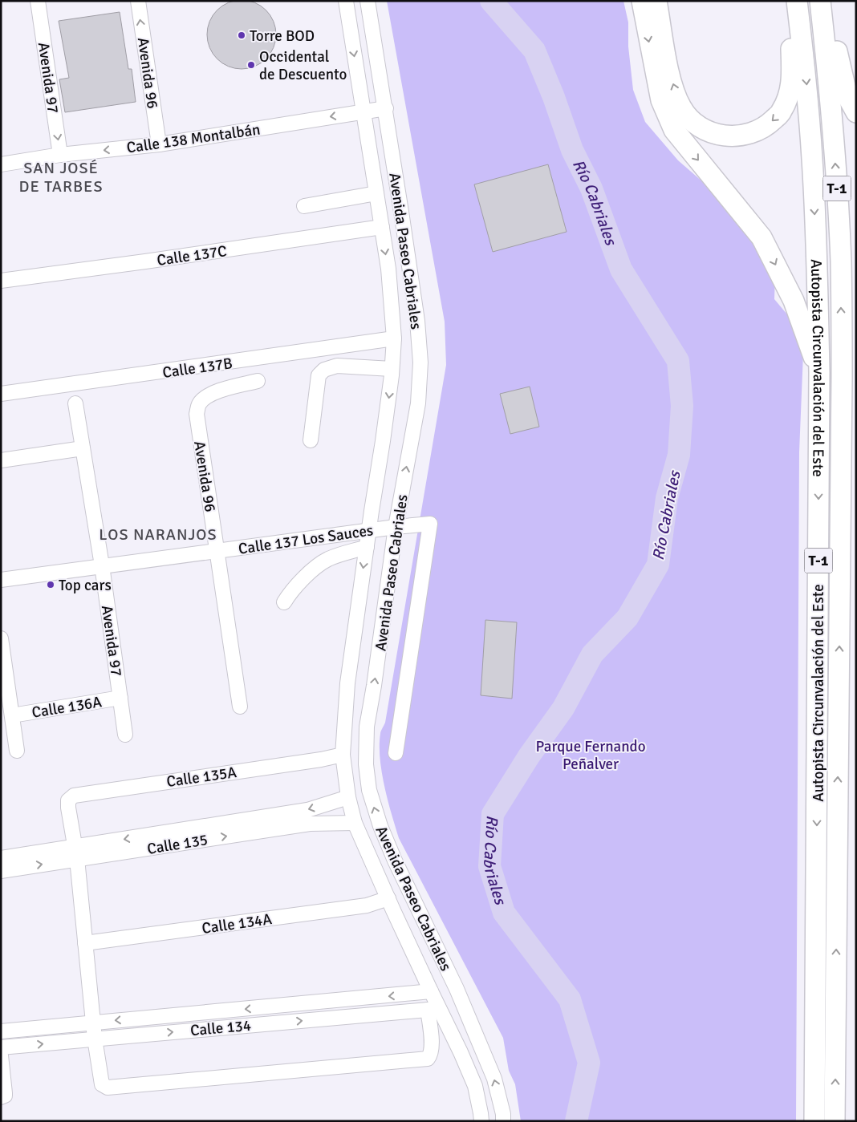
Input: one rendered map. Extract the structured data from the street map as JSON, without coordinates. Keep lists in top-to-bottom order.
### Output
{
  "streets": {
    "highway": ["T-1", "Autopista Circunvalación del Este"],
    "street": [
      "Avenida 96",
      "Avenida 97",
      "Calle 138 Montalbán",
      "Avenida Paseo Cabriales",
      "Calle 137C",
      "Calle 137B",
      "Calle 137 Los Sauces",
      "Calle 136A",
      "Calle 135A",
      "Calle 135",
      "Calle 134A",
      "Calle 134"
    ]
  },
  "crossings": [
    ["Avenida 96", "Calle 138 Montalbán"],
    ["Avenida 96", "Calle 137 Los Sauces"],
    ["Avenida 97", "Calle 138 Montalbán"],
    ["Avenida 97", "Calle 137 Los Sauces"],
    ["Avenida 97", "Calle 136A"],
    ["Calle 138 Montalbán", "Avenida Paseo Cabriales"],
    ["Avenida Paseo Cabriales", "Calle 137C"],
    ["Avenida Paseo Cabriales", "Calle 137B"],
    ["Avenida Paseo Cabriales", "Calle 137 Los Sauces"],
    ["Avenida Paseo Cabriales", "Calle 135A"],
    ["Avenida Paseo Cabriales", "Calle 135"],
    ["Avenida Paseo Cabriales", "Calle 134A"],
    ["Avenida Paseo Cabriales", "Calle 134"],
    ["Calle 135A", "Calle 135"]
  ],
  "one_way": ["Calle 138 Montalbán"],
  "districts": ["SAN JOSÉ DE TARBES", "LOS NARANJOS"],
  "water": ["Río Cabriales"],
  "parks": ["Parque Fernando Peñalver"],
  "places": ["Torre BOD", "Occidental de Descuento", "Top cars"]
}
